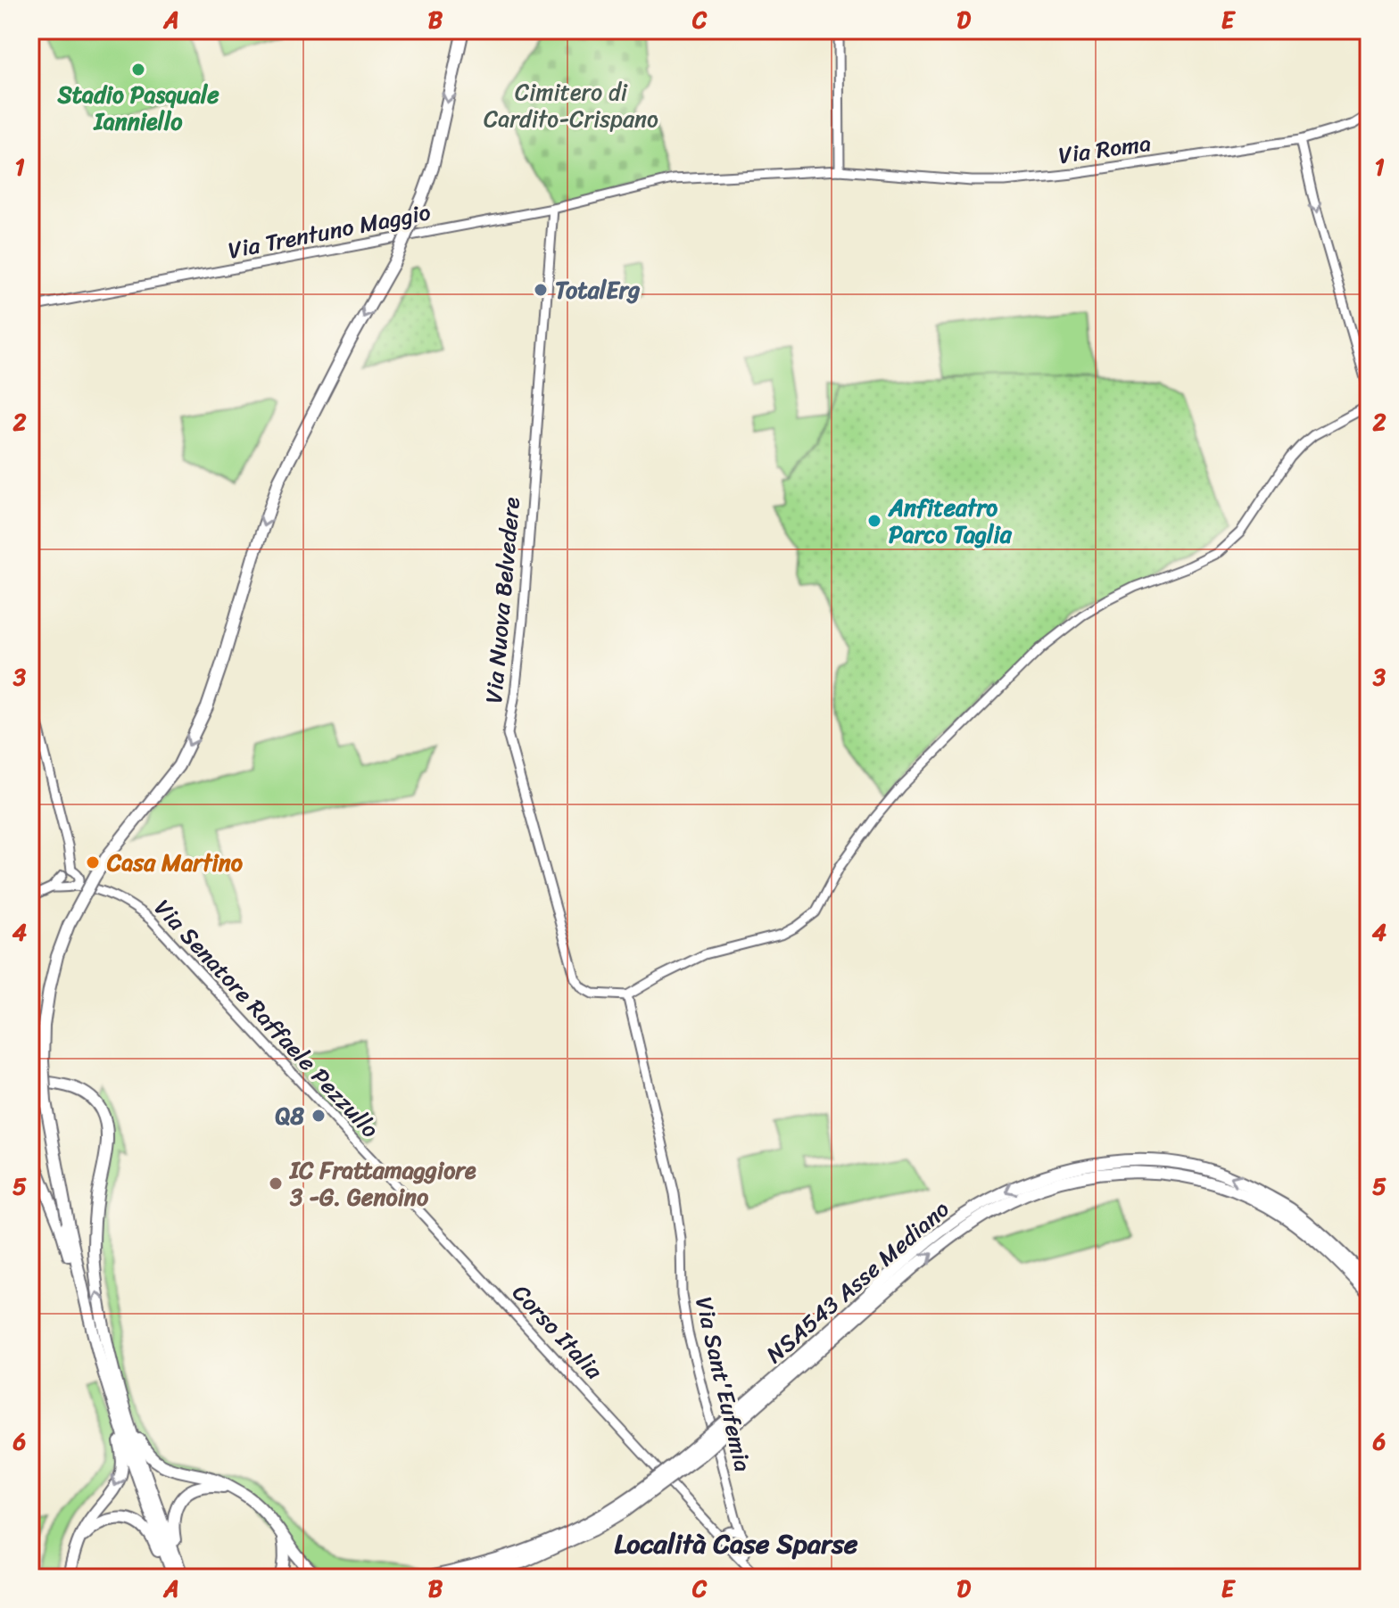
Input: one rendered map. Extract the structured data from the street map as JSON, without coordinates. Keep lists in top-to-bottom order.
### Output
{
  "streets": {
    "highway": ["NSA543 Asse Mediano"],
    "street": [
      "Via Roma",
      "Via Trentuno Maggio",
      "Via Nuova Belvedere",
      "Via Senatore Raffaele Pezzullo",
      "Corso Italia",
      "Via Sant'Eufemia"
    ]
  },
  "crossings": [
    ["Via Roma", "Via Trentuno Maggio"],
    ["Via Trentuno Maggio", "Via Nuova Belvedere"],
    ["Via Nuova Belvedere", "Via Sant'Eufemia"],
    ["Via Senatore Raffaele Pezzullo", "Corso Italia"],
    ["Corso Italia", "Via Sant'Eufemia"]
  ],
  "districts": ["Località Case Sparse"],
  "parks": ["Cimitero di Cardito-Crispano"],
  "places": [
    "Stadio Pasquale Ianniello",
    "TotalErg",
    "Anfiteatro Parco Taglia",
    "Casa Martino",
    "Q8",
    "IC Frattamaggiore 3 -G. Genoino"
  ],
  "grid": {
    "columns": [
      "A",
      "B",
      "C",
      "D",
      "E"
    ],
    "rows": [
      "1",
      "2",
      "3",
      "4",
      "5",
      "6"
    ]
  }
}
